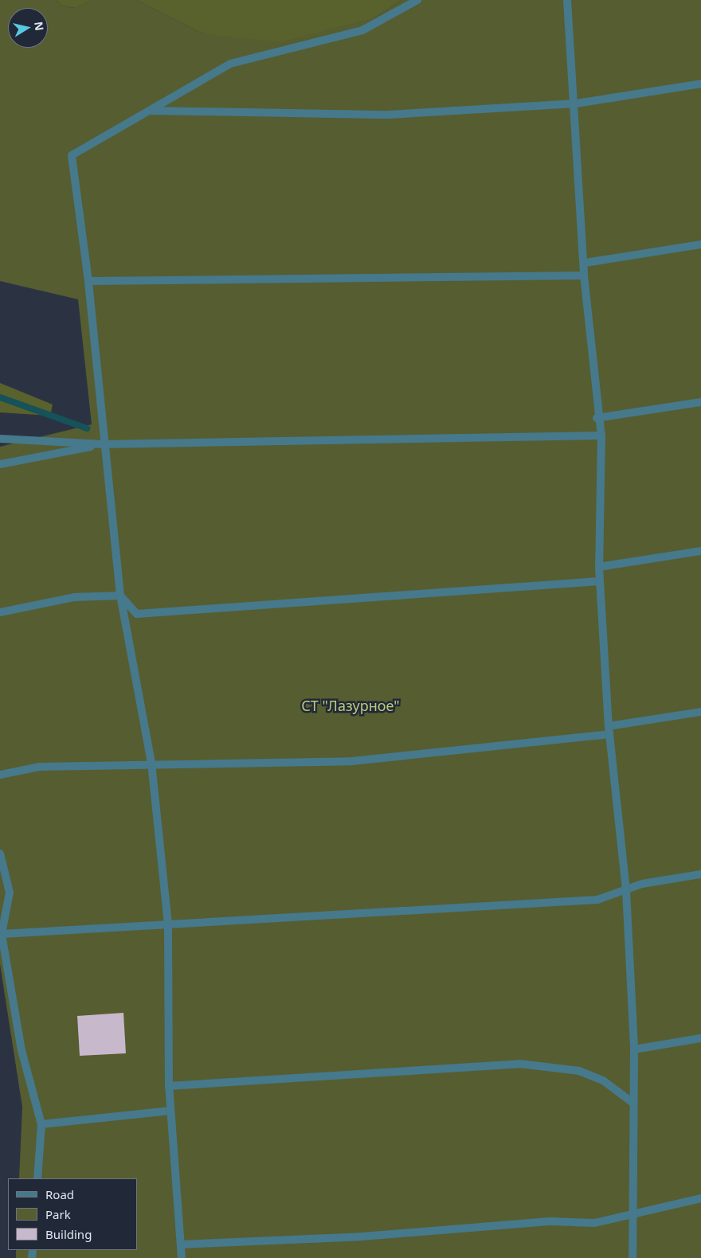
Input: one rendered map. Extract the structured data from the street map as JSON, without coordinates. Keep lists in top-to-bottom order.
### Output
{
  "parks": ["СТ \"Лазурное\""],
  "legend": ["Road", "Park", "Building"],
  "north": "right"
}
